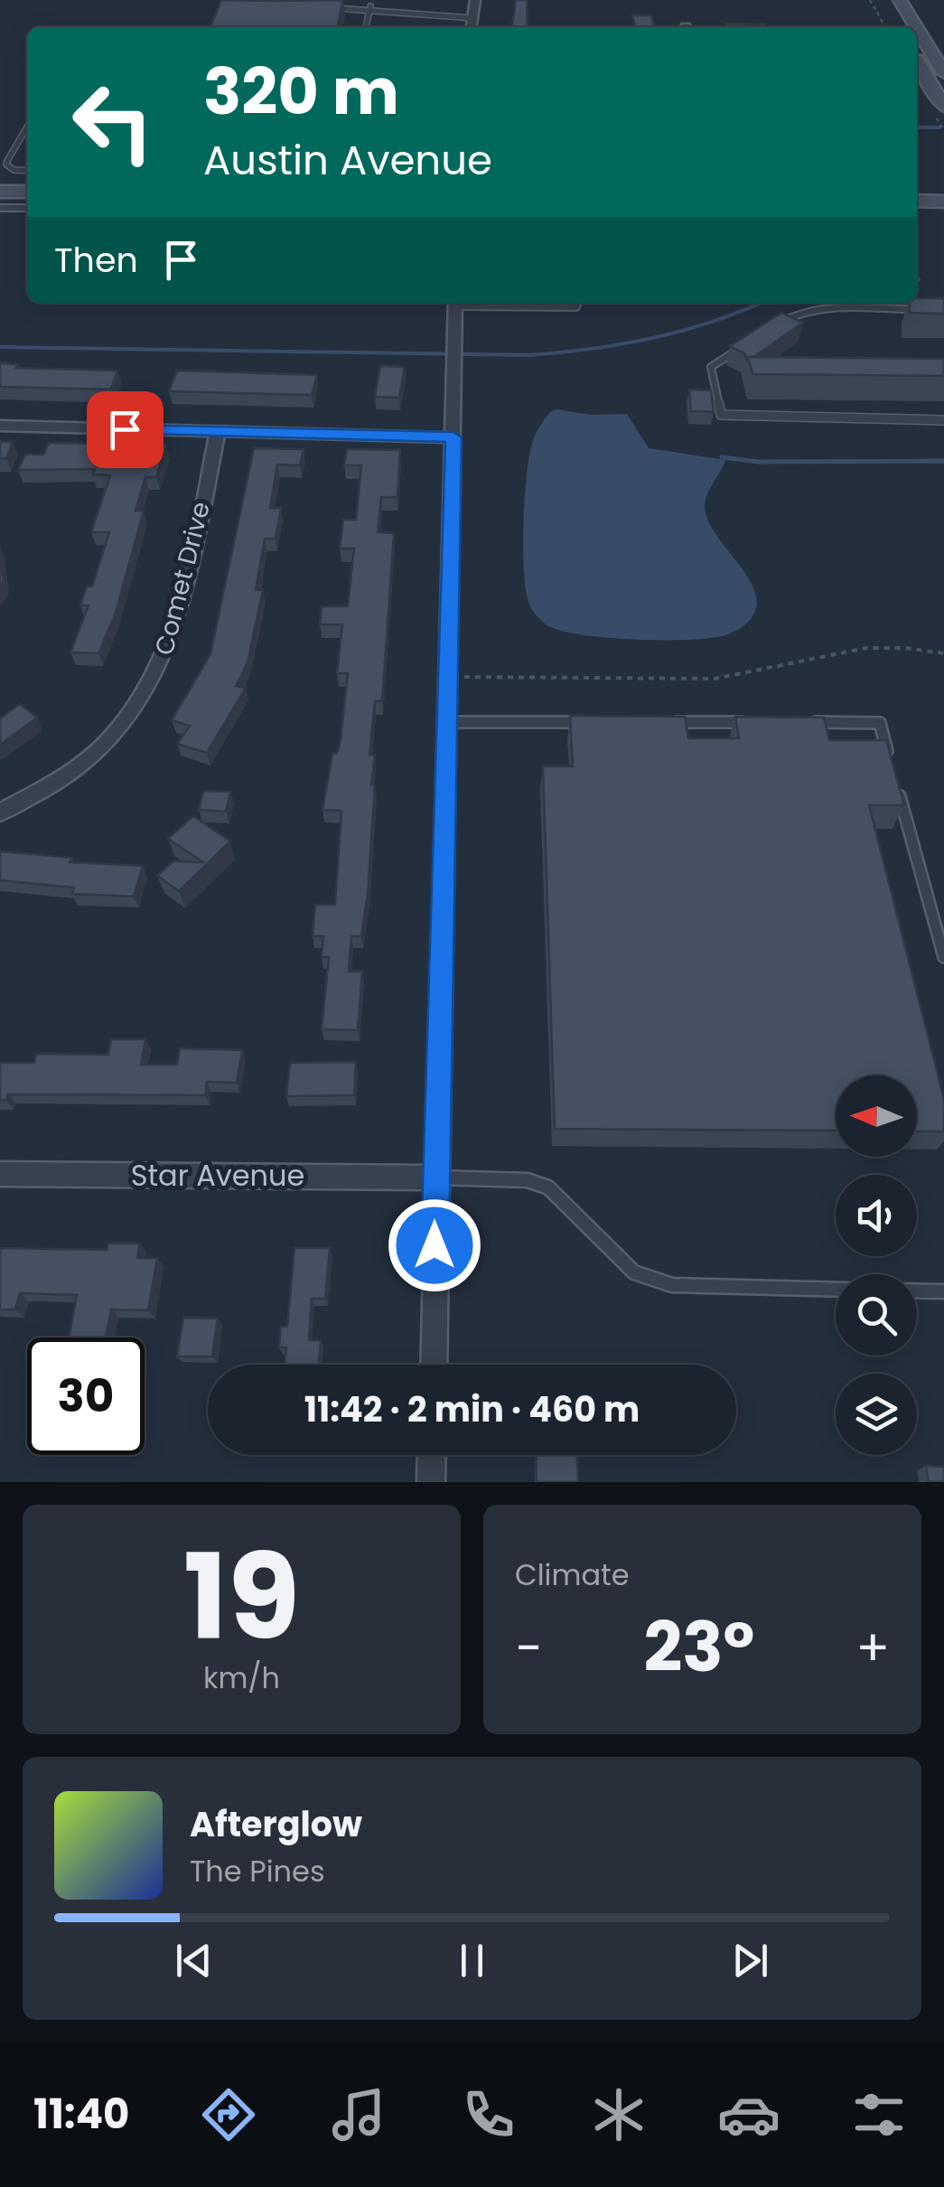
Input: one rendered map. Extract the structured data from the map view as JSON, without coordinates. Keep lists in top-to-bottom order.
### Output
{
  "streets": {
    "street": ["Comet Drive", "Star Avenue"]
  },
  "north": "left",
  "page": {
    "turn": ["320 m", "Austin Avenue"],
    "then": "Then",
    "limit": "30",
    "trip": "11:42 · 2 min · 460 m",
    "tile": [
      ["19", "km/h"],
      "Climate"
    ],
    "heat": ["−", "23°", "+"],
    "song": ["Afterglow", "The Pines"],
    "tabs": "11:40"
  }
}
